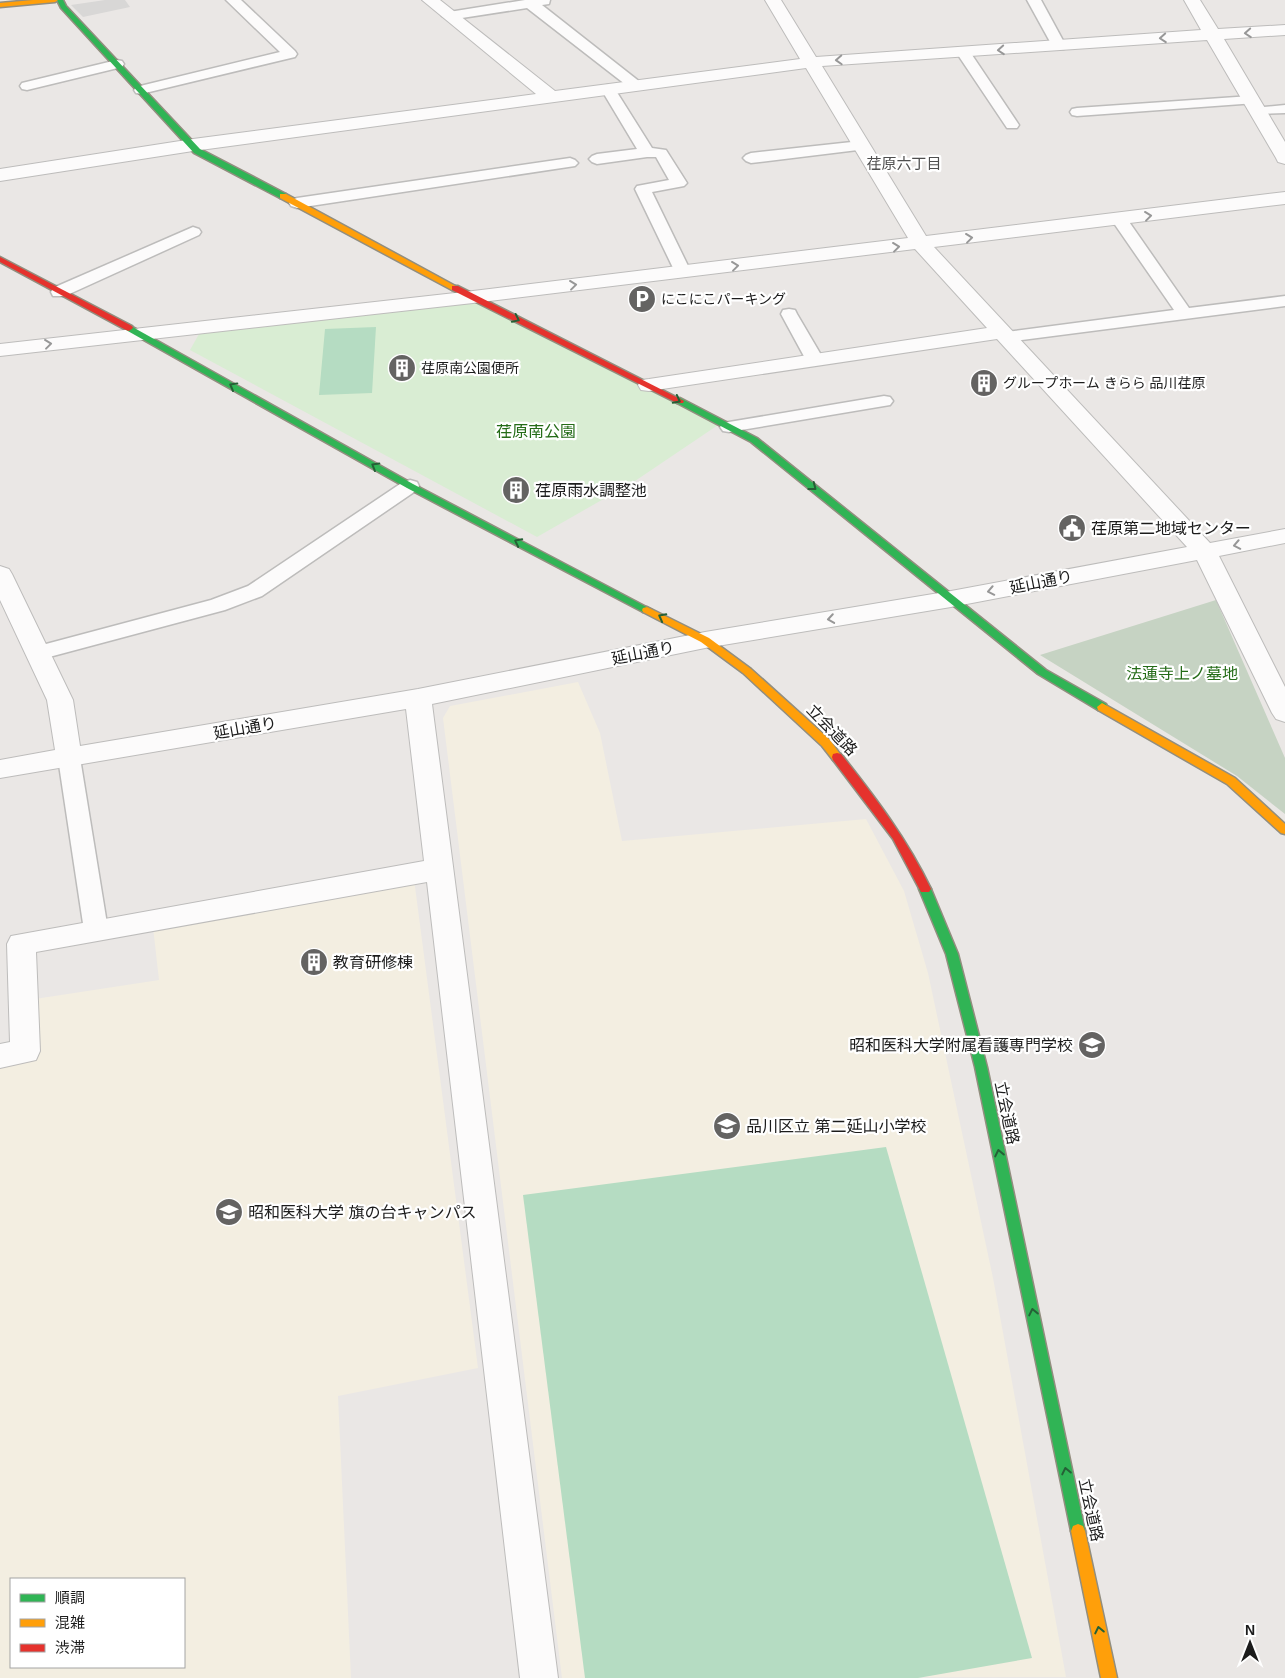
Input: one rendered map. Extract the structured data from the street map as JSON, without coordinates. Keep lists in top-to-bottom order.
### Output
{
  "streets": {
    "street": ["延山通り", "立会道路"]
  },
  "crossings": [
    ["延山通り", "立会道路"]
  ],
  "one_way": ["延山通り", "立会道路"],
  "districts": ["荏原六丁目"],
  "parks": ["荏原南公園", "法蓮寺上ノ墓地"],
  "places": {
    "parking": ["にこにこパーキング"],
    "building": [
      "荏原南公園便所",
      "グループホーム きらら 品川荏原",
      "荏原雨水調整池",
      "教育研修棟"
    ],
    "public building": ["荏原第二地域センター"],
    "school or university": ["昭和医科大学附属看護専門学校", "品川区立 第二延山小学校", "昭和医科大学 旗の台キャンパス"]
  },
  "legend": ["順調", "混雑", "渋滞"],
  "north": "top"
}
